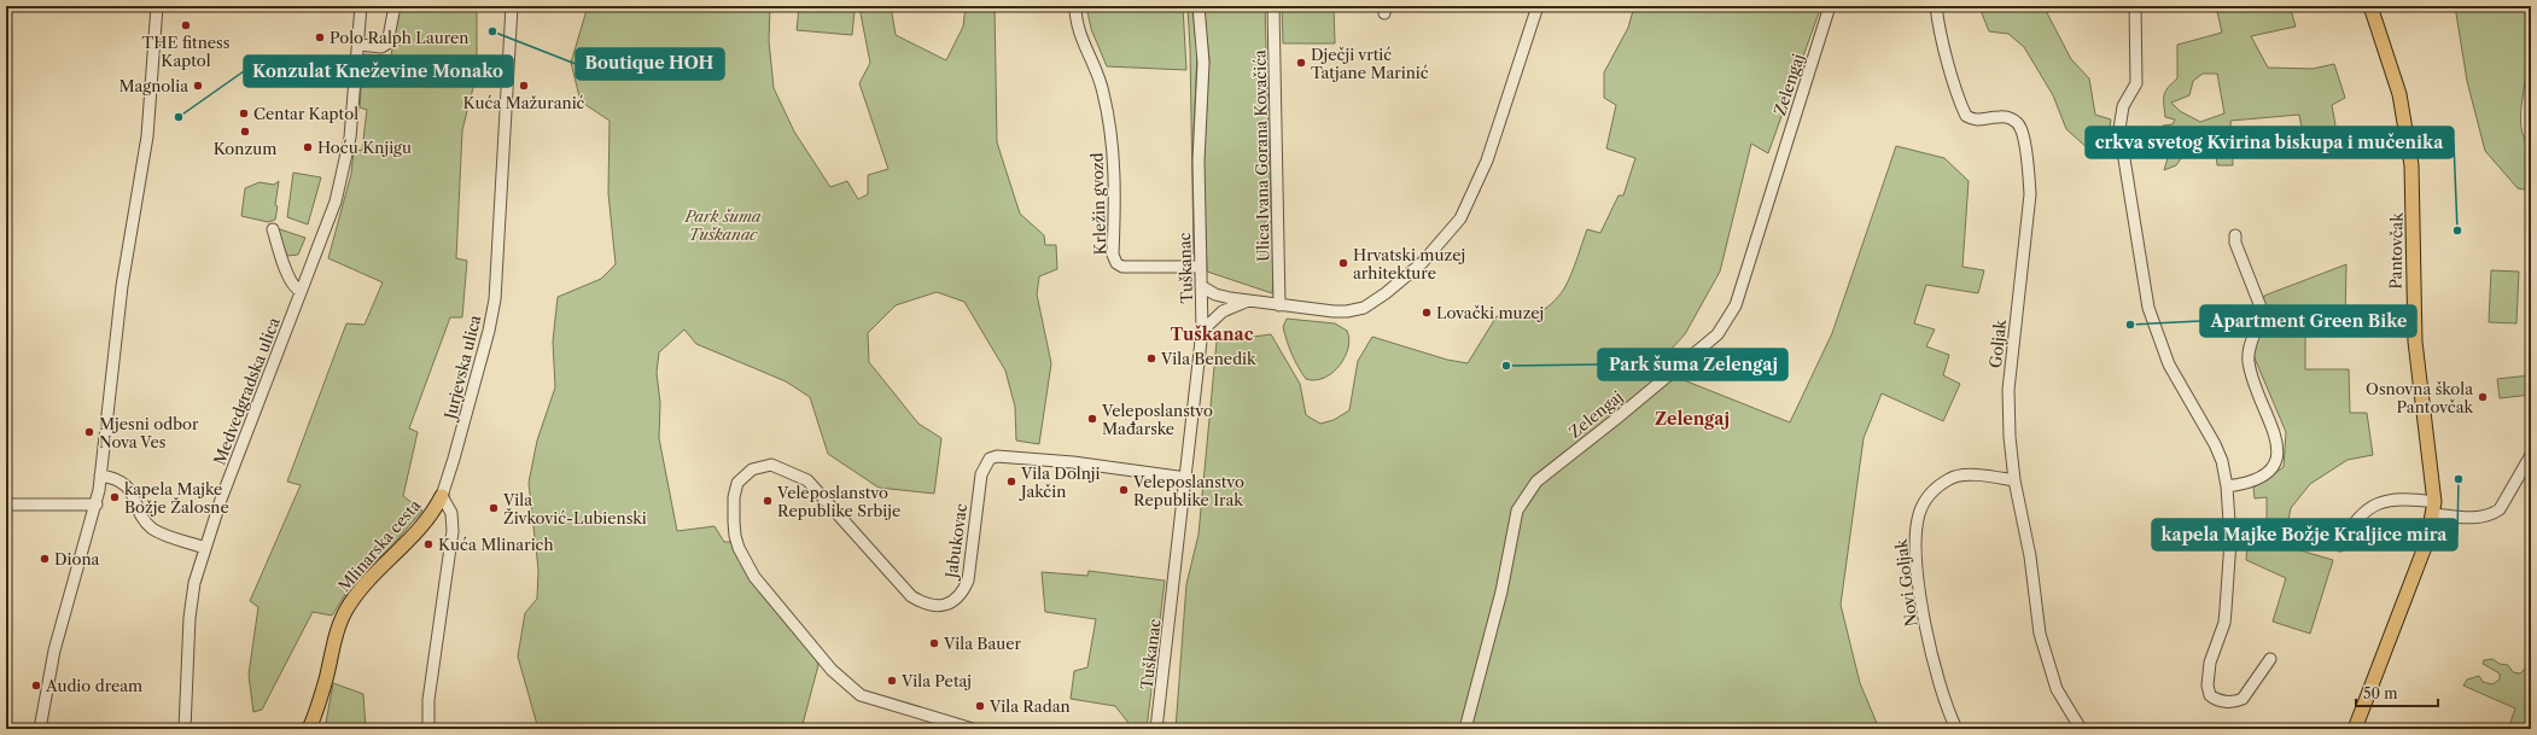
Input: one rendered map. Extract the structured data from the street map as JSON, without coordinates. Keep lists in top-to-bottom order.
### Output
{
  "streets": {
    "main road": ["Pantovčak", "Mlinarska cesta"],
    "street": [
      "Zelengaj",
      "Ulica Ivana Gorana Kovačića",
      "Krležin gvozd",
      "Tuškanac",
      "Goljak",
      "Jurjevska ulica",
      "Medvedgradska ulica",
      "Jabukovac",
      "Novi Goljak"
    ]
  },
  "crossings": [
    ["Krležin gvozd", "Tuškanac"],
    ["Tuškanac", "Jabukovac"],
    ["Goljak", "Novi Goljak"],
    ["Jurjevska ulica", "Mlinarska cesta"]
  ],
  "districts": ["Tuškanac", "Zelengaj"],
  "parks": ["Park šuma Tuškanac"],
  "places": [
    "THE fitness Kaptol",
    "Boutique HOH",
    "Polo Ralph Lauren",
    "Dječji vrtić Tatjane Marinić",
    "Magnolia",
    "Kuća Mažuranić",
    "Centar Kaptol",
    "Konzulat Kneževine Monako",
    "Konzum",
    "Hoću Knjigu",
    "crkva svetog Kvirina biskupa i mučenika",
    "Hrvatski muzej arhitekture",
    "Lovački muzej",
    "Apartment Green Bike",
    "Vila Benedik",
    "Park šuma Zelengaj",
    "Osnovna škola Pantovčak",
    "Veleposlanstvo Mađarske",
    "Mjesni odbor Nova Ves",
    "kapela Majke Božje Kraljice mira",
    "Vila Dolnji Jakčin",
    "Veleposlanstvo Republike Irak",
    "kapela Majke Božje Žalosne",
    "Veleposlanstvo Republike Srbije",
    "Vila Živković-Lubienski",
    "Kuća Mlinarich",
    "Diona",
    "Vila Bauer",
    "Vila Petaj",
    "Audio dream",
    "Vila Radan"
  ],
  "scale_bar": "50 m"
}
